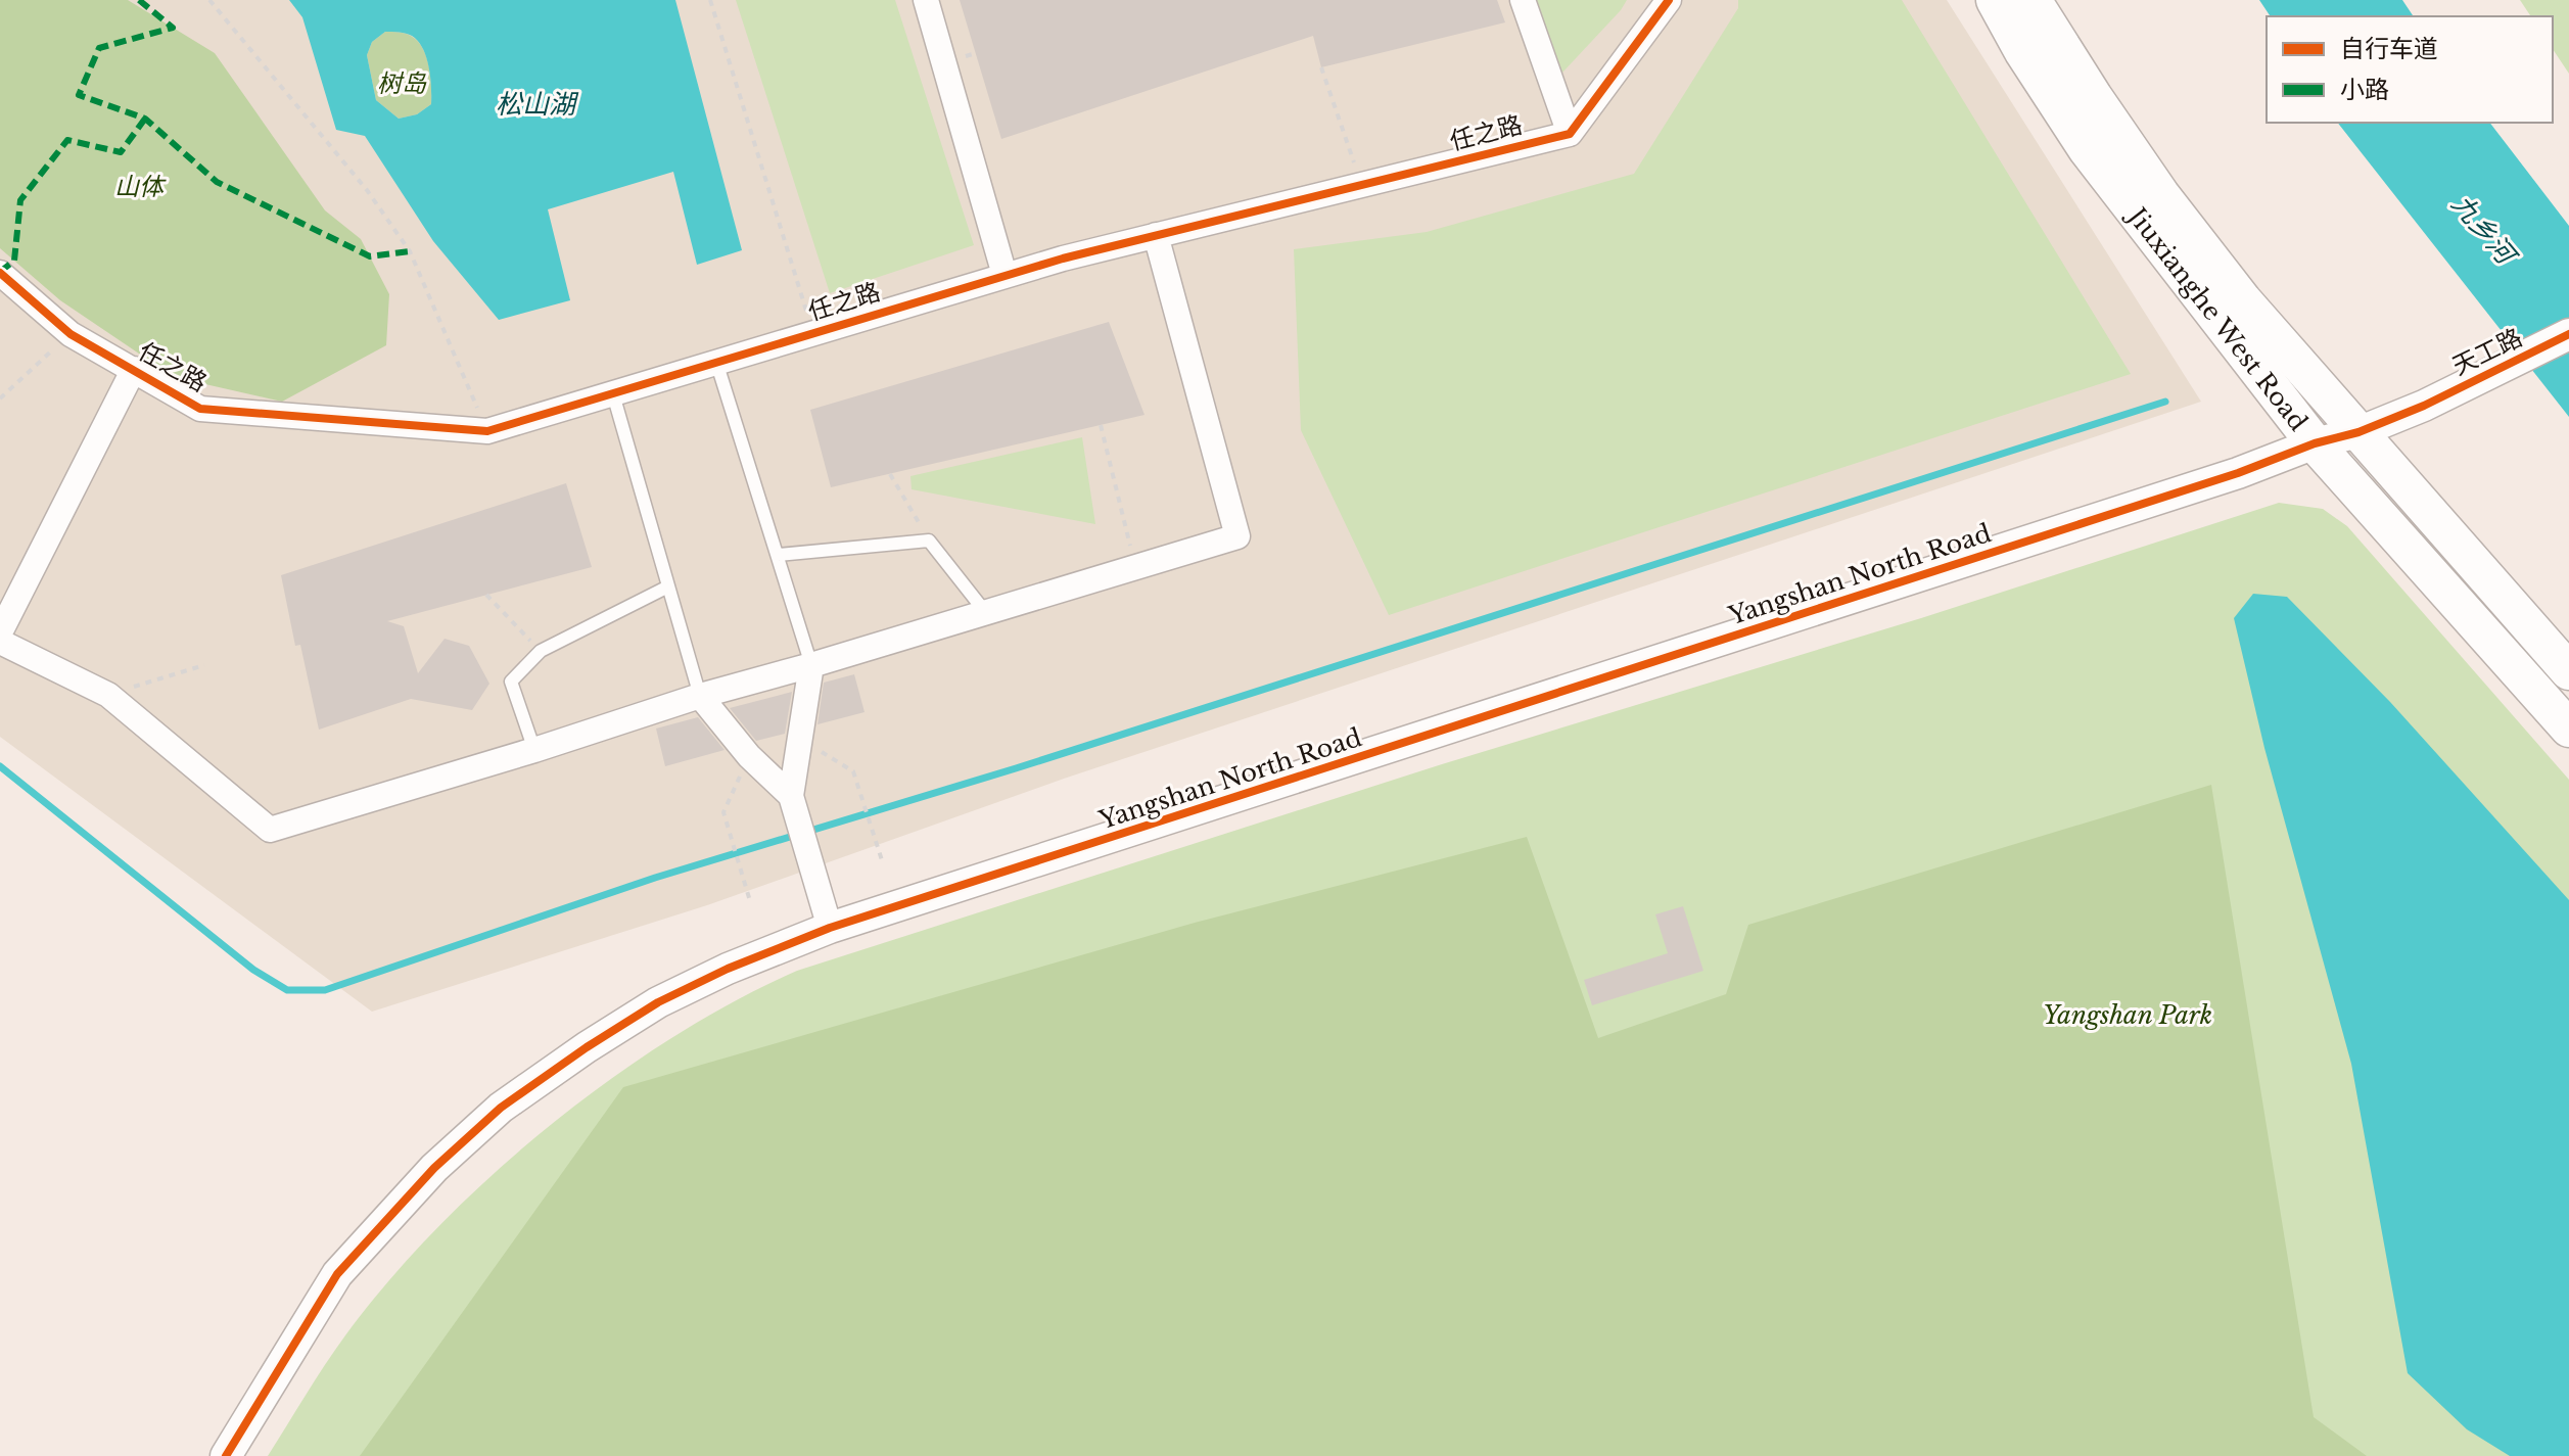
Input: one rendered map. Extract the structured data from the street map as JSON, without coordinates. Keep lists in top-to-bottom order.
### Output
{
  "streets": {
    "main road": ["Jiuxianghe West Road"],
    "street": ["任之路", "天工路", "Yangshan North Road"]
  },
  "crossings": [
    ["Jiuxianghe West Road", "Yangshan North Road"],
    ["天工路", "Yangshan North Road"]
  ],
  "water": ["松山湖", "九乡河"],
  "parks": ["树岛", "山体", "Yangshan Park"],
  "legend": ["自行车道", "小路"]
}
